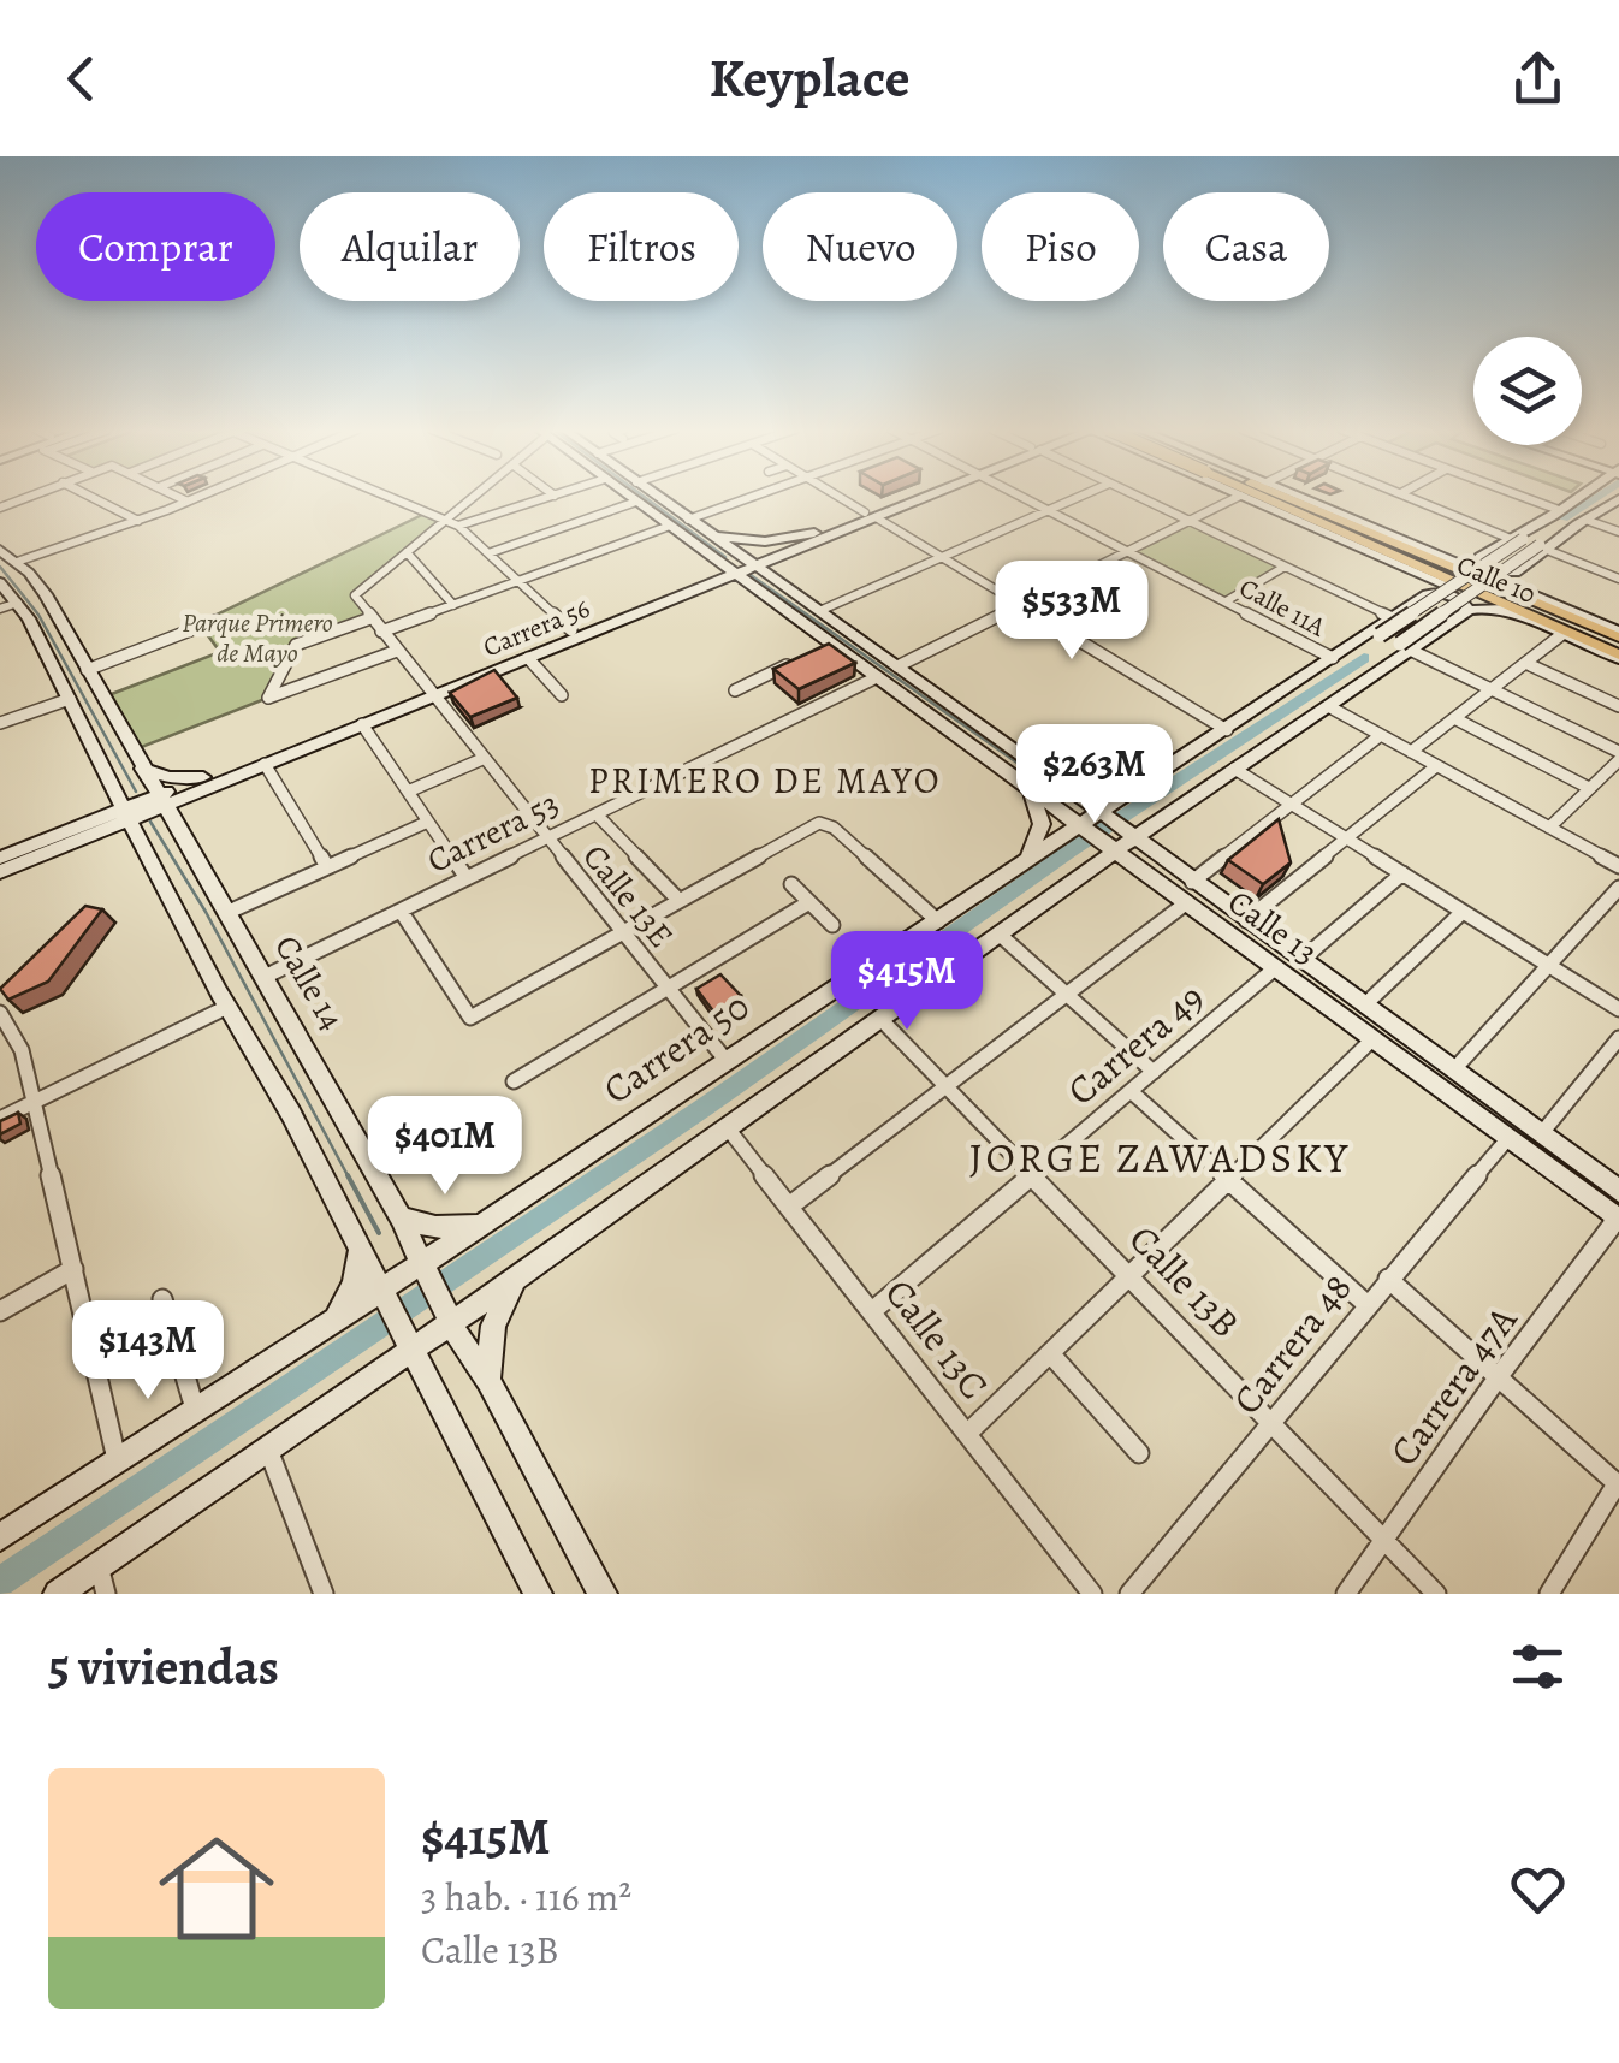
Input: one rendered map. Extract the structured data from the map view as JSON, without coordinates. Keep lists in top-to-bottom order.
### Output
{
  "streets": {
    "main road": [
      "Calle 10",
      "Carrera 56",
      "Calle 13",
      "Calle 14",
      "Carrera 50"
    ],
    "street": [
      "Calle 11A",
      "Carrera 53",
      "Calle 13E",
      "Carrera 49",
      "Calle 13B",
      "Calle 13C",
      "Carrera 48",
      "Carrera 47A"
    ]
  },
  "crossings": [
    ["Calle 11A", "Carrera 50"],
    ["Carrera 56", "Calle 13E"],
    ["Carrera 56", "Calle 13"],
    ["Carrera 56", "Calle 14"],
    ["Carrera 53", "Calle 13E"],
    ["Carrera 53", "Calle 13"],
    ["Carrera 53", "Calle 14"],
    ["Calle 13E", "Carrera 50"],
    ["Calle 13", "Carrera 49"],
    ["Calle 13", "Carrera 50"],
    ["Calle 13", "Carrera 48"],
    ["Calle 13", "Carrera 47A"],
    ["Calle 14", "Carrera 50"],
    ["Carrera 49", "Calle 13B"],
    ["Carrera 49", "Calle 13C"],
    ["Calle 13B", "Carrera 48"],
    ["Calle 13B", "Carrera 47A"]
  ],
  "districts": ["PRIMERO DE MAYO", "JORGE ZAWADSKY"],
  "parks": ["Parque Primero de Mayo"],
  "page": {
    "header": "Keyplace",
    "chip": [
      "Comprar",
      "Alquilar",
      "Filtros",
      "Nuevo",
      "Piso",
      "Casa"
    ],
    "price": [
      "$533M",
      "$263M",
      "$415M",
      "$401M",
      "$143M"
    ],
    "heading": "5 viviendas",
    "list": [
      {
        "name": "$415M",
        "note": "3 hab. · 116 m² · Calle 13B"
      }
    ]
  }
}
